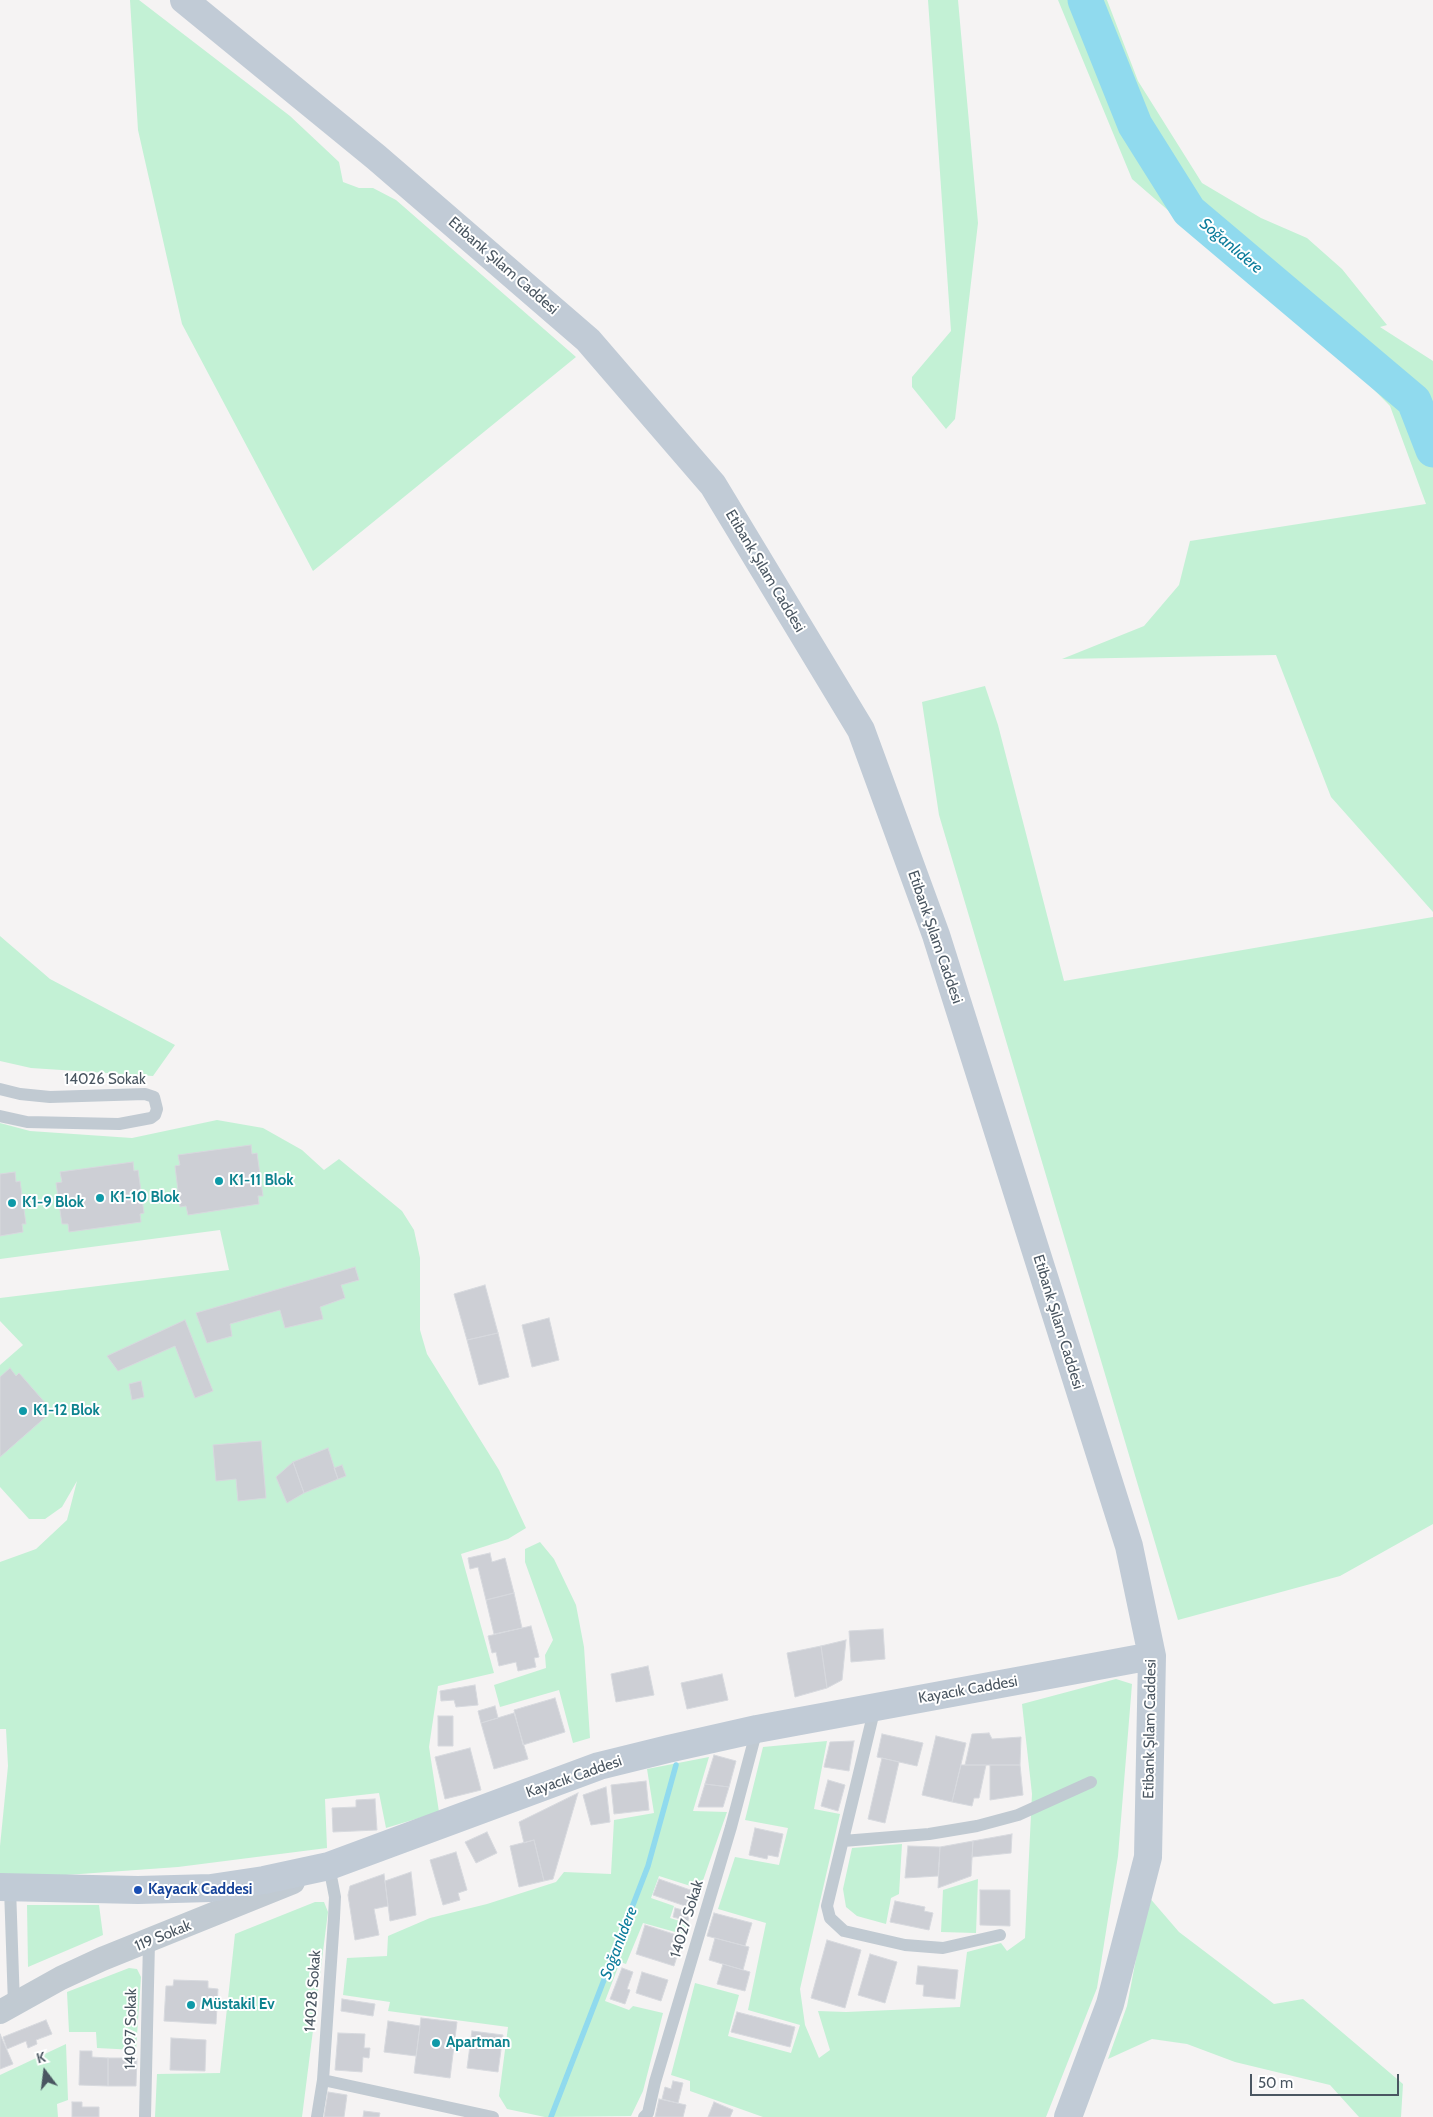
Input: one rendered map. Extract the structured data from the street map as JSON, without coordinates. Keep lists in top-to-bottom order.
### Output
{
  "streets": {
    "street": ["Etibank Şılam Caddesi", "Kayacık Caddesi", "119 Sokak"],
    "lane": [
      "14026 Sokak",
      "14027 Sokak",
      "14028 Sokak",
      "14097 Sokak"
    ]
  },
  "crossings": [
    ["Etibank Şılam Caddesi", "Kayacık Caddesi"],
    ["Kayacık Caddesi", "14027 Sokak"],
    ["Kayacık Caddesi", "119 Sokak"],
    ["Kayacık Caddesi", "14028 Sokak"],
    ["119 Sokak", "14028 Sokak"],
    ["119 Sokak", "14097 Sokak"]
  ],
  "water": ["Soğanlıdere"],
  "places": [
    "K1-11 Blok",
    "K1-10 Blok",
    "K1-9 Blok",
    "K1-12 Blok",
    "Kayacık Caddesi",
    "Müstakil Ev",
    "Apartman"
  ],
  "scale_bar": "50 m",
  "north": "top"
}
